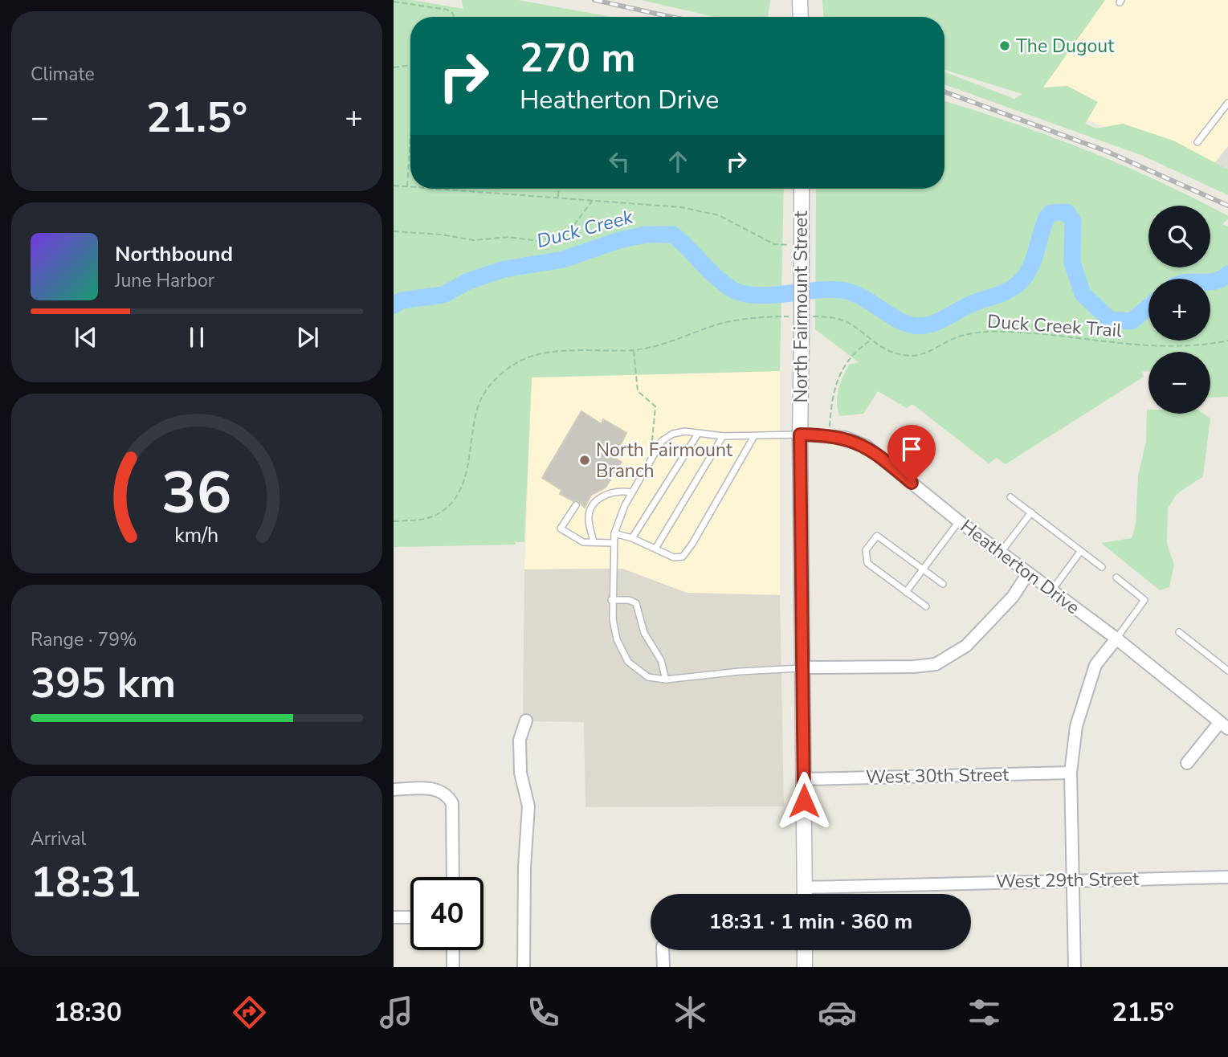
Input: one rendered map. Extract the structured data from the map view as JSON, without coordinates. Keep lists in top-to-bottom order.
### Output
{
  "streets": {
    "street": [
      "North Fairmount Street",
      "Heatherton Drive",
      "West 30th Street",
      "West 29th Street"
    ],
    "path": ["Duck Creek Trail"]
  },
  "crossings": [
    ["North Fairmount Street", "Heatherton Drive"],
    ["North Fairmount Street", "West 30th Street"],
    ["North Fairmount Street", "West 29th Street"]
  ],
  "water": ["Duck Creek"],
  "places": ["The Dugout", "North Fairmount Branch"],
  "page": {
    "tile": [
      "Climate",
      ["Range · 79%", "395 km"],
      ["Arrival", "18:31"]
    ],
    "turn": ["270 m", "Heatherton Drive"],
    "heat": ["−", "21.5°", "+"],
    "map_buttons": ["+", "−"],
    "song": ["Northbound", "June Harbor"],
    "limit": "40",
    "trip": "18:31 · 1 min · 360 m",
    "tabs": ["18:30", "21.5°"],
    "gauge": ["36", "km/h"]
  }
}
